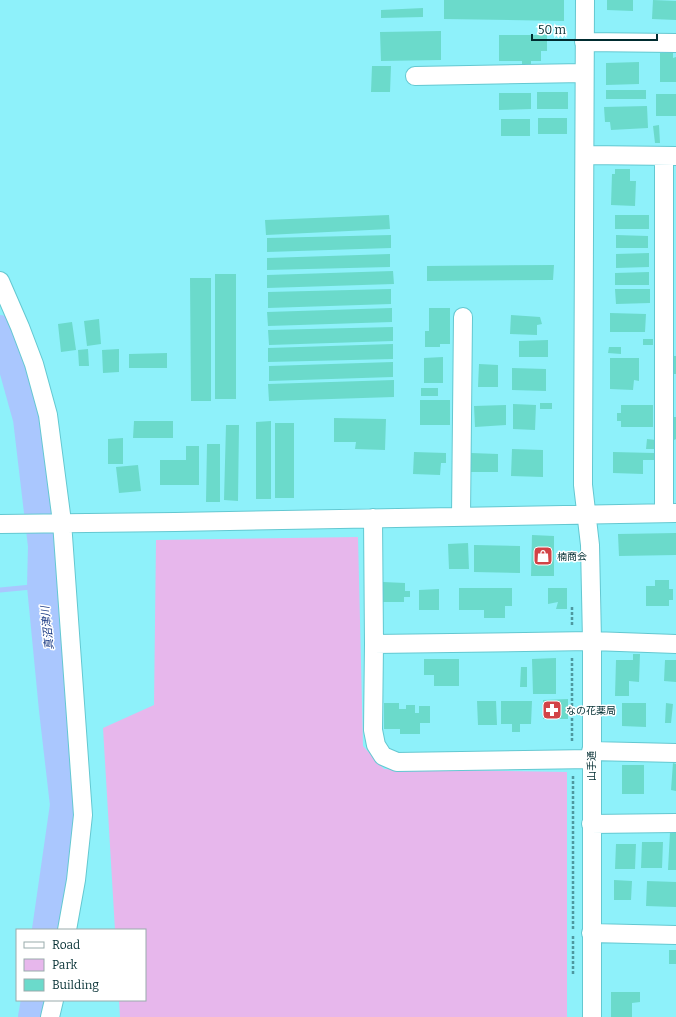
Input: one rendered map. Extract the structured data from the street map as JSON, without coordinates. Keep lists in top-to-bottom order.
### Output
{
  "streets": {
    "street": ["山手通"]
  },
  "water": ["真沼津川"],
  "places": {
    "shop": ["楠商会"],
    "pharmacy": ["なの花薬局"]
  },
  "legend": ["Road", "Park", "Building"],
  "scale_bar": "50 m"
}
